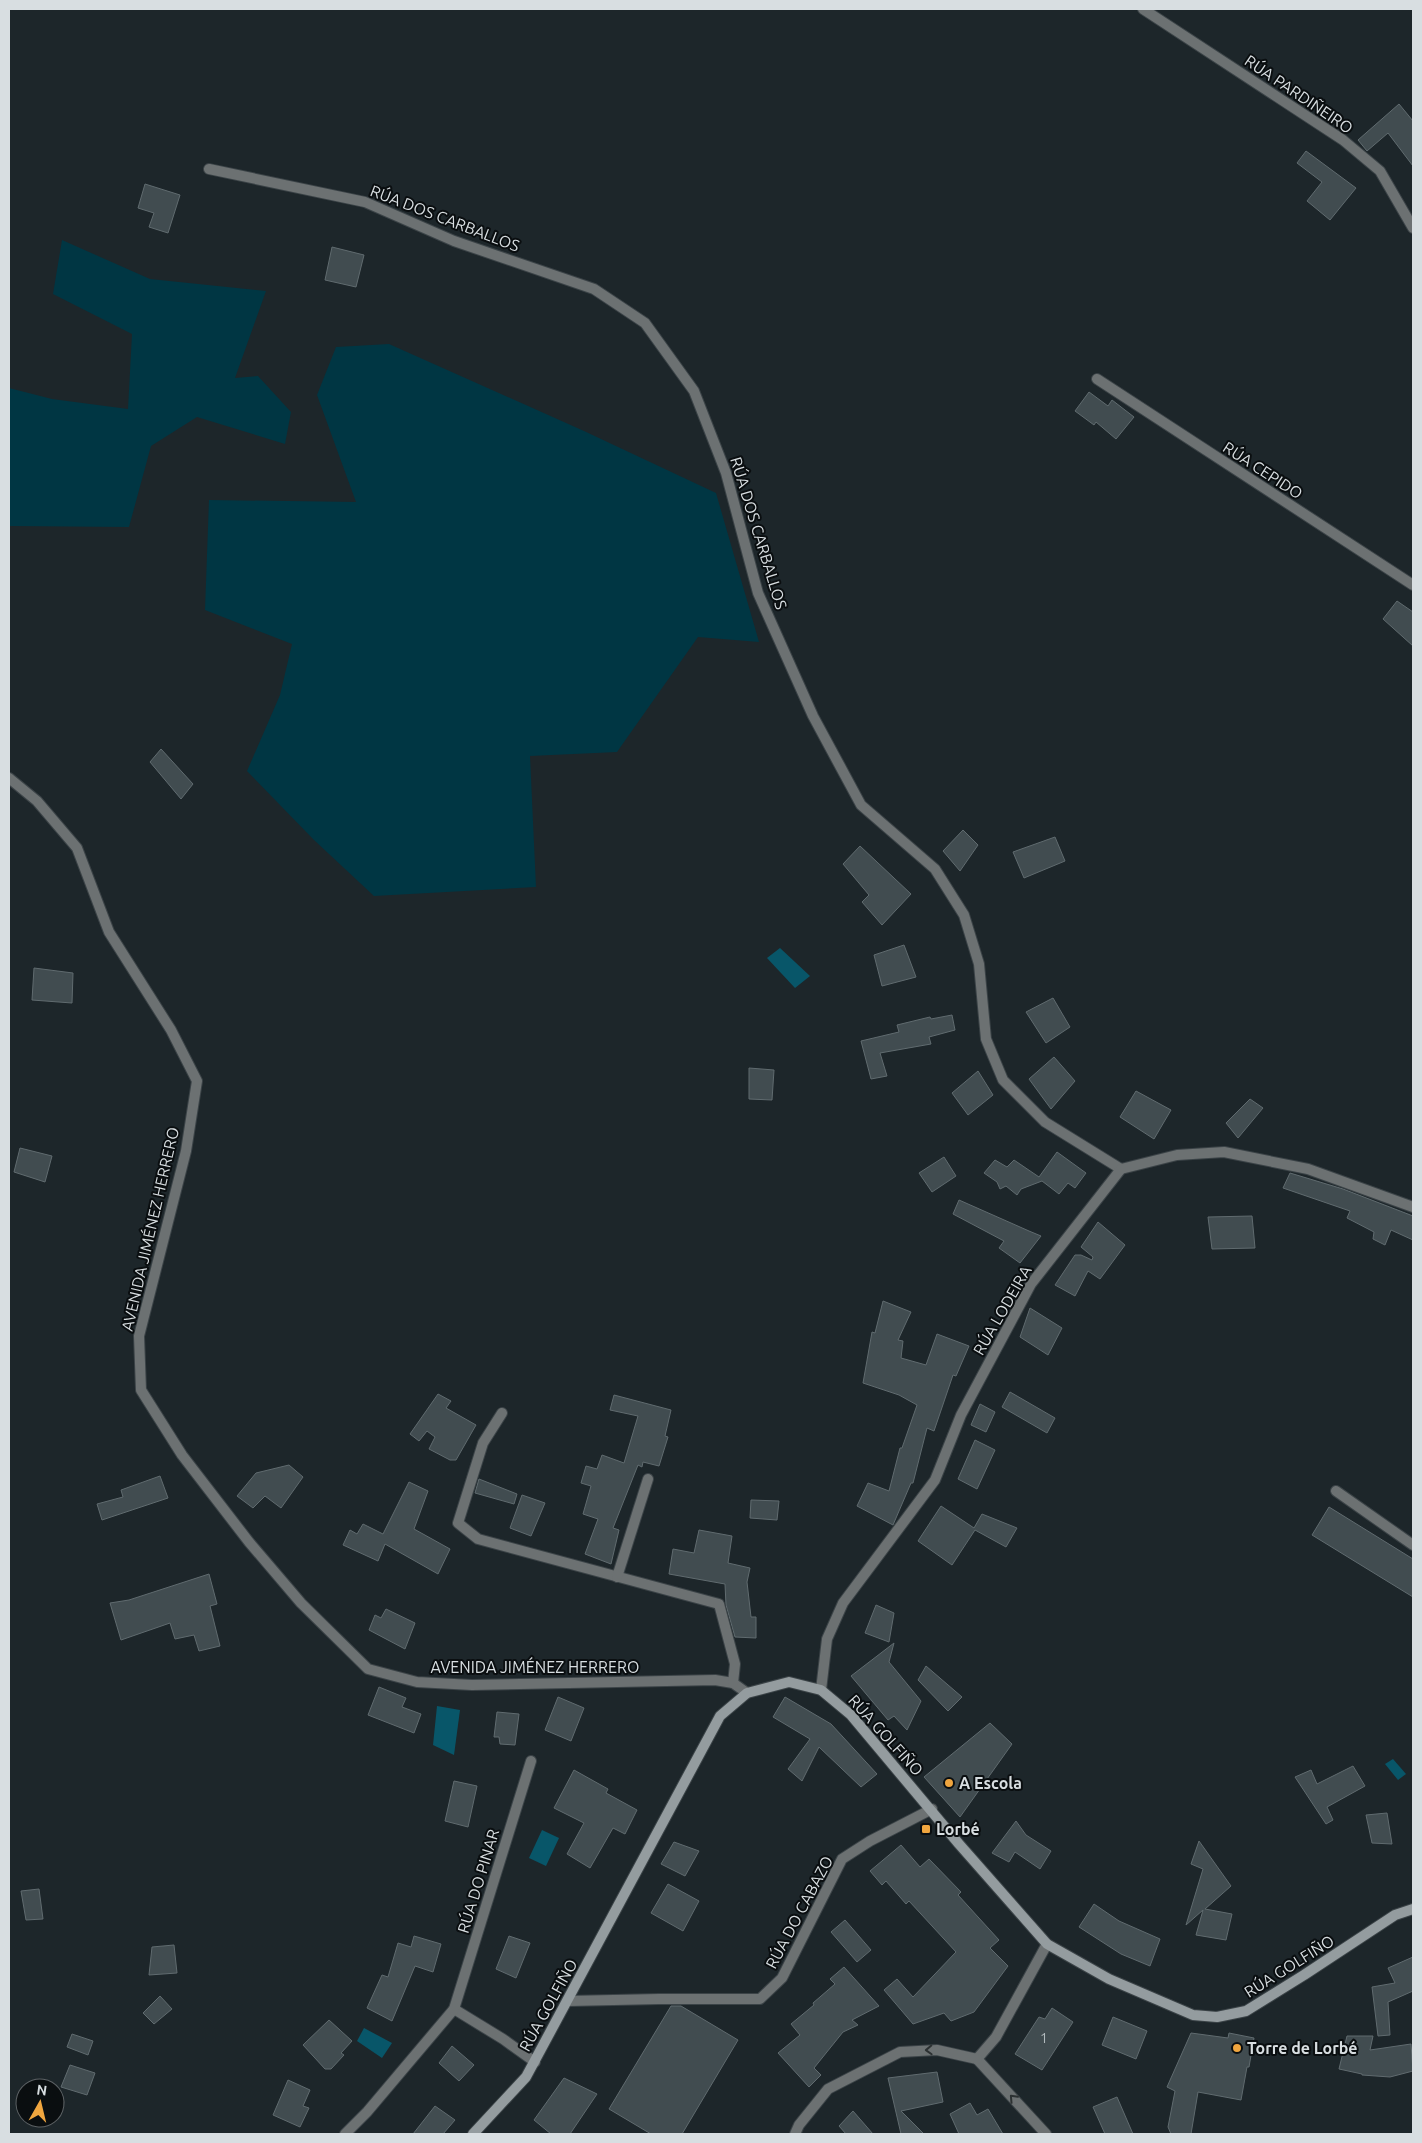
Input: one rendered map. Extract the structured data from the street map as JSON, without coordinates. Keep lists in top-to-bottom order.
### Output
{
  "streets": {
    "main road": ["RÚA GOLFIÑO"],
    "street": [
      "RÚA PARDIÑEIRO",
      "RÚA DOS CARBALLOS",
      "RÚA CEPIDO",
      "AVENIDA JIMÉNEZ HERRERO",
      "RÚA LODEIRA",
      "RÚA DO PINAR",
      "RÚA DO CABAZO"
    ]
  },
  "crossings": [
    ["RÚA DOS CARBALLOS", "RÚA LODEIRA"],
    ["RÚA LODEIRA", "RÚA GOLFIÑO"],
    ["RÚA GOLFIÑO", "RÚA DO CABAZO"]
  ],
  "places": {
    "other": ["A Escola", "Torre de Lorbé"],
    "transit": ["Lorbé"]
  },
  "house_numbers": ["1"],
  "north": "top"
}
